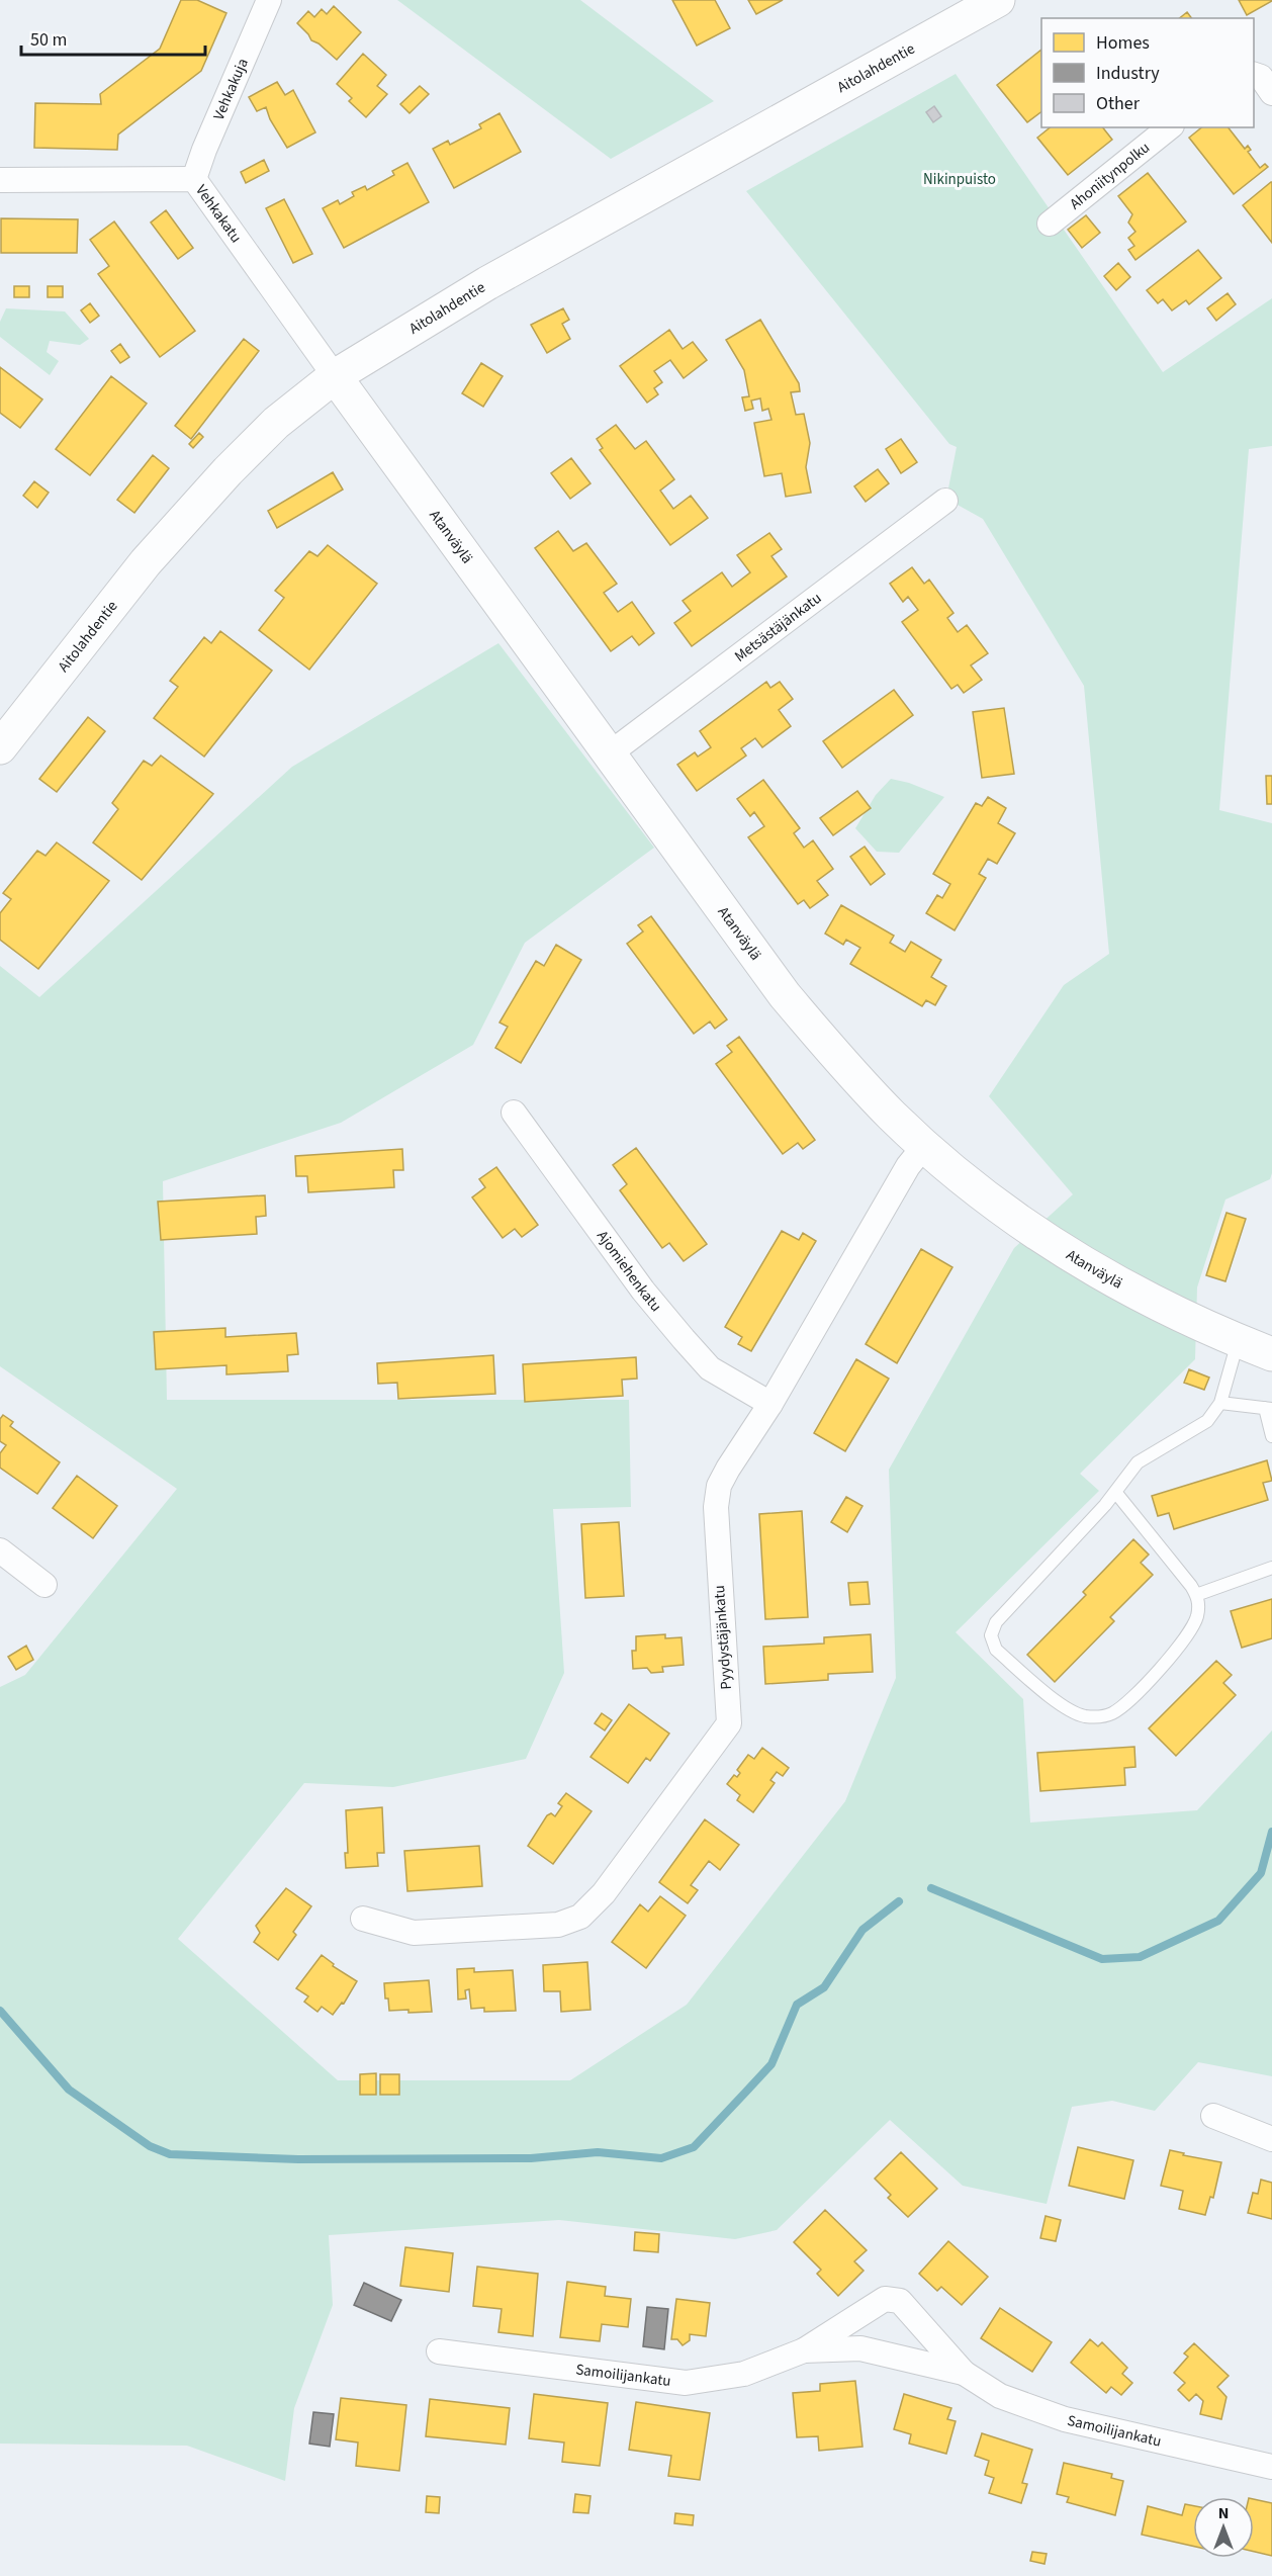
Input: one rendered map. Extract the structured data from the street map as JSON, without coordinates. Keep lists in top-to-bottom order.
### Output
{
  "streets": {
    "street": [
      "Aitolahdentie",
      "Vehkakuja",
      "Ahoniitynpolku",
      "Vehkakatu",
      "Atanväylä",
      "Metsästäjänkatu",
      "Ajomiehenkatu",
      "Pyydystäjänkatu",
      "Samoilijankatu"
    ]
  },
  "crossings": [
    ["Aitolahdentie", "Vehkakatu"],
    ["Aitolahdentie", "Atanväylä"],
    ["Vehkakuja", "Vehkakatu"],
    ["Vehkakatu", "Atanväylä"],
    ["Atanväylä", "Metsästäjänkatu"],
    ["Atanväylä", "Pyydystäjänkatu"],
    ["Ajomiehenkatu", "Pyydystäjänkatu"]
  ],
  "parks": ["Nikinpuisto"],
  "legend": ["Homes", "Industry", "Other"],
  "scale_bar": "50 m",
  "north": "top"
}
